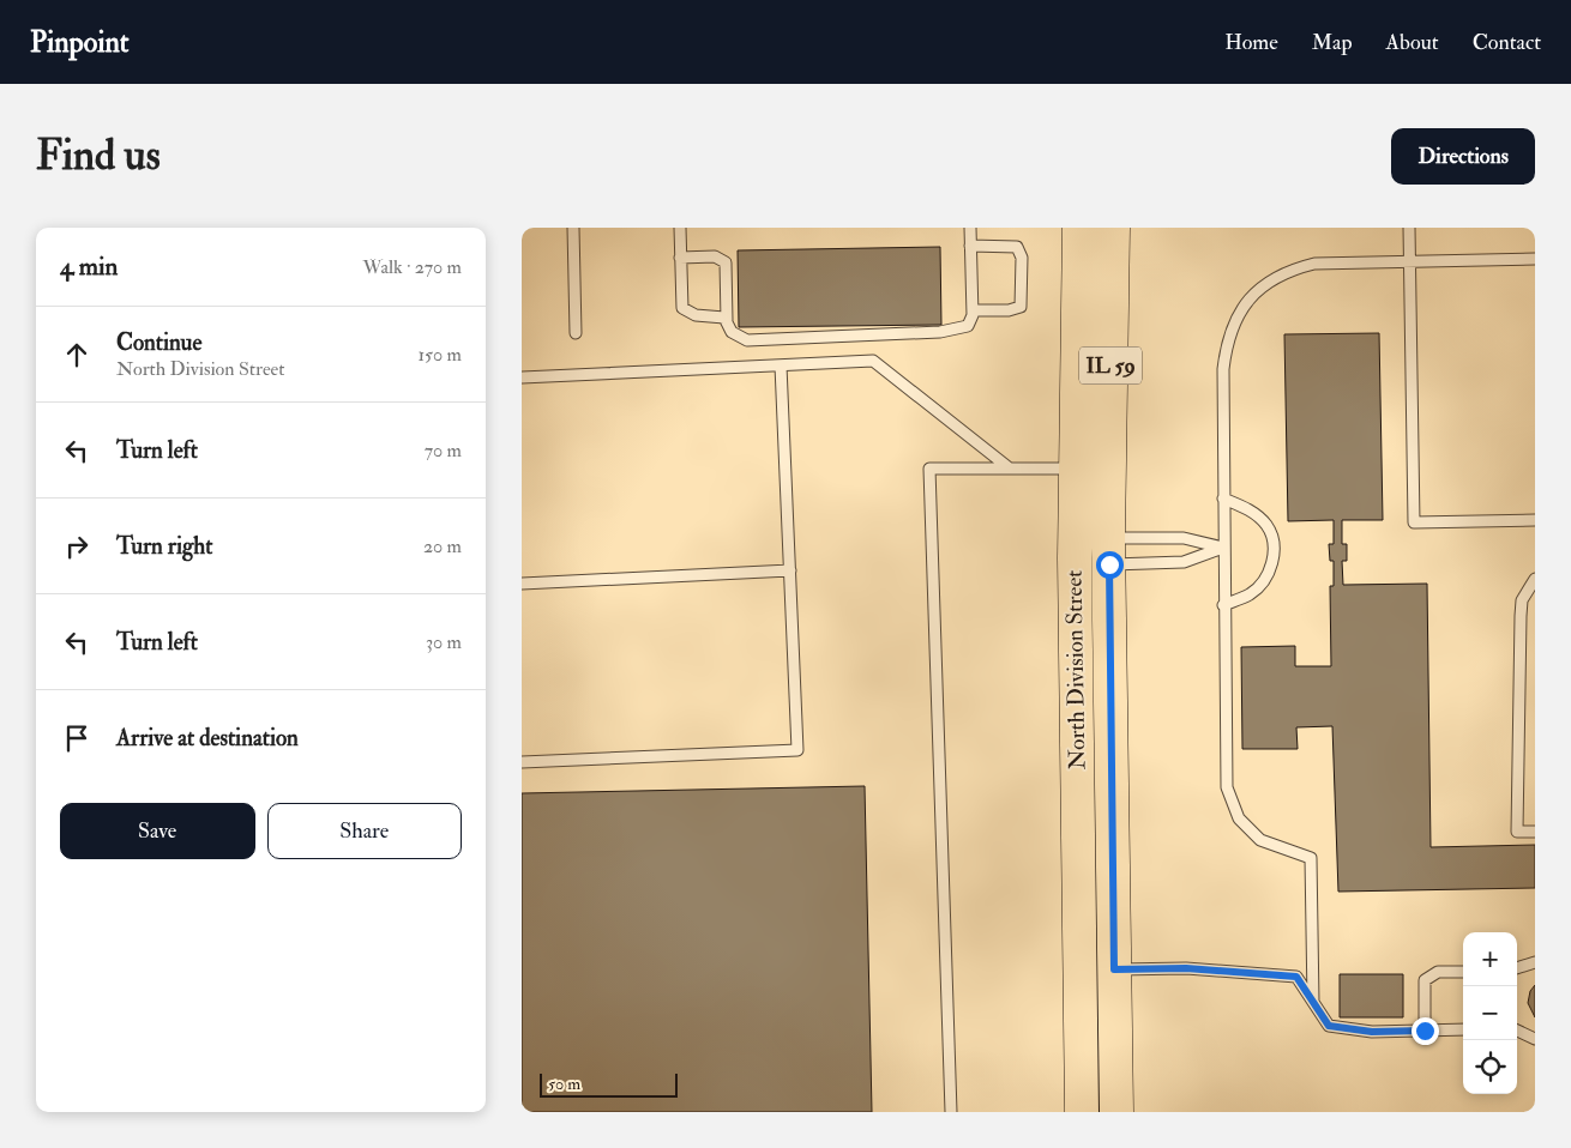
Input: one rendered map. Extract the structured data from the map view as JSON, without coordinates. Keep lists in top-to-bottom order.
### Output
{
  "streets": {
    "main road": ["IL 59", "North Division Street"]
  },
  "scale_bar": "50 m",
  "page": {
    "header": "Pinpoint",
    "nav": [
      "Home",
      "Map",
      "About",
      "Contact"
    ],
    "buttons": [
      "Directions",
      ["Save", "Share"]
    ],
    "title": "Find us",
    "heading": ["4 min", "Walk · 270 m"],
    "list": [
      ["Continue", "North Division Street", "150 m"],
      ["Turn left", "70 m"],
      ["Turn right", "20 m"],
      ["Turn left", "30 m"],
      "Arrive at destination"
    ],
    "map_buttons": ["+", "−"],
    "scale": "50 m"
  }
}
